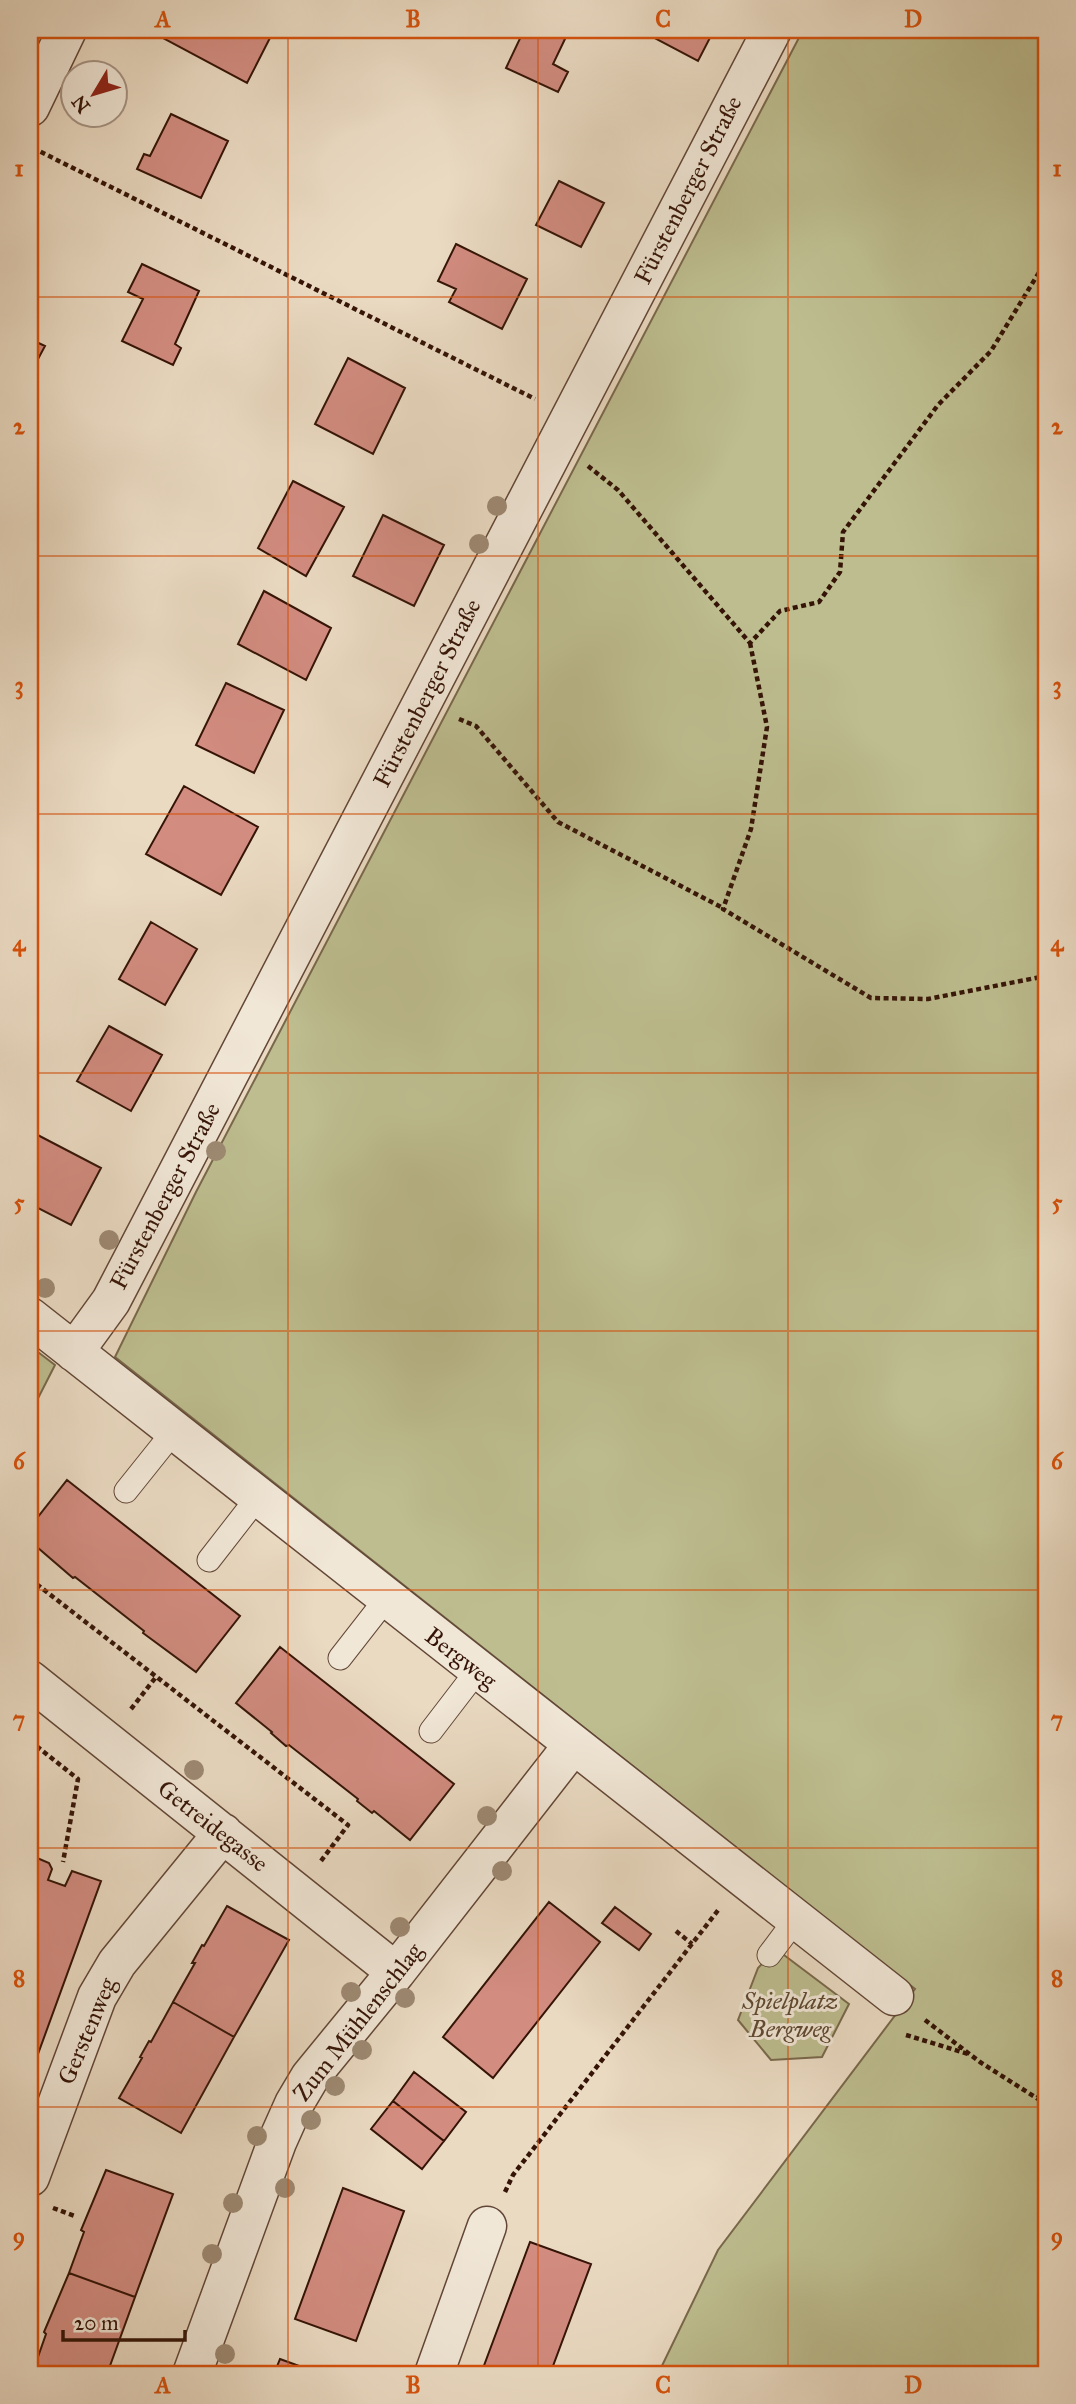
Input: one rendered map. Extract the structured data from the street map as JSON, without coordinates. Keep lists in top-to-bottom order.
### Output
{
  "streets": {
    "street": [
      "Fürstenberger Straße",
      "Bergweg",
      "Getreidegasse",
      "Zum Mühlenschlag",
      "Gerstenweg"
    ]
  },
  "crossings": [
    ["Fürstenberger Straße", "Bergweg"],
    ["Bergweg", "Zum Mühlenschlag"],
    ["Getreidegasse", "Zum Mühlenschlag"],
    ["Getreidegasse", "Gerstenweg"]
  ],
  "parks": ["Spielplatz Bergweg"],
  "scale_bar": "20 m",
  "north": "bottom left",
  "grid": {
    "columns": [
      "A",
      "B",
      "C",
      "D"
    ],
    "rows": [
      "1",
      "2",
      "3",
      "4",
      "5",
      "6",
      "7",
      "8",
      "9"
    ]
  }
}
